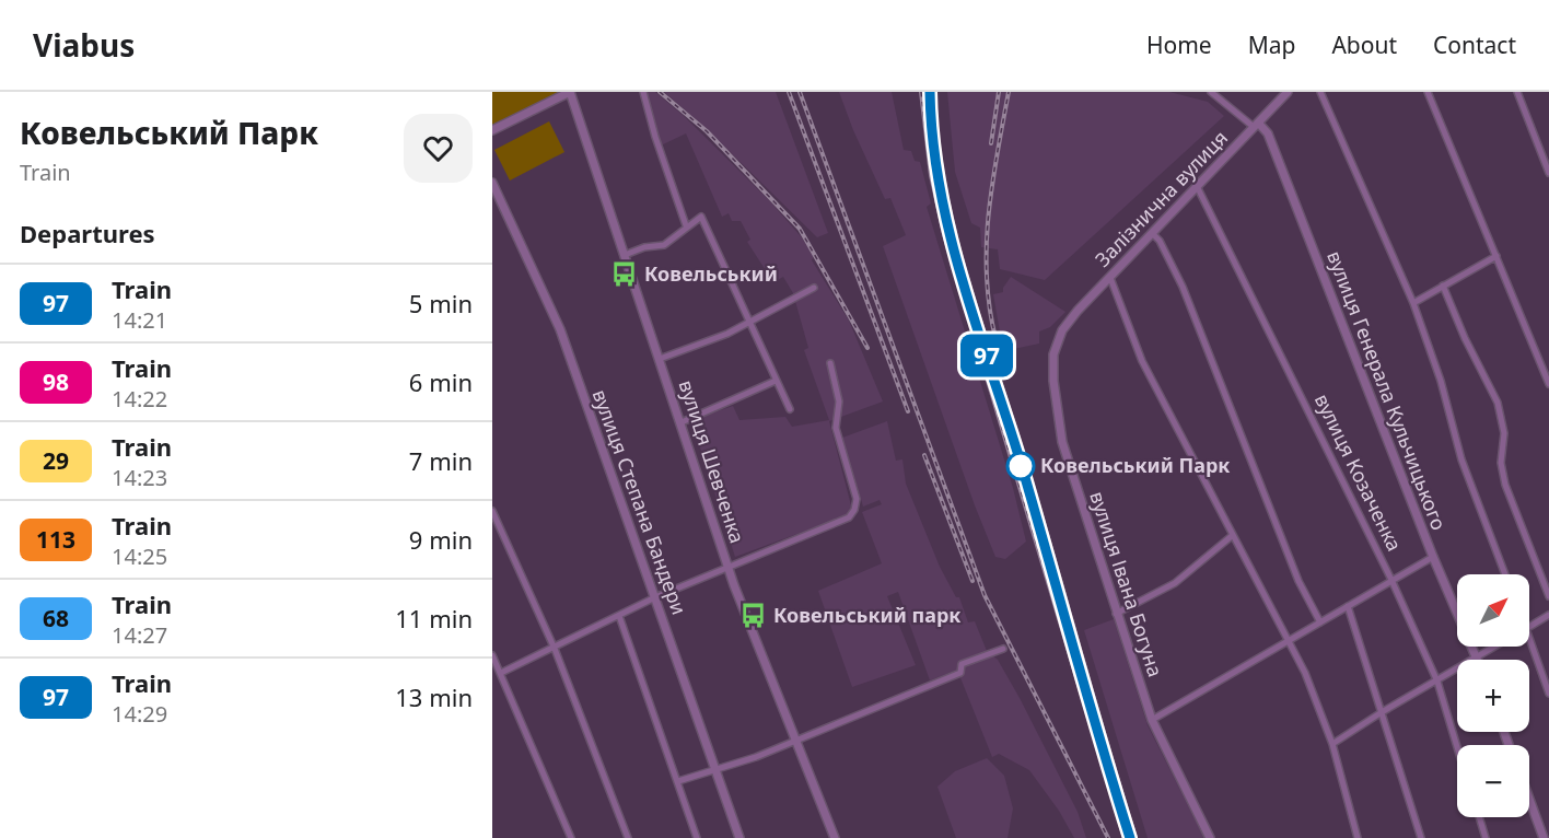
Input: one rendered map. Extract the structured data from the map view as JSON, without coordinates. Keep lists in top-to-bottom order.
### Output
{
  "streets": {
    "street": [
      "Залізнична вулиця",
      "вулиця Генерала Кульчицького",
      "вулиця Шевченка",
      "вулиця Козаченка",
      "вулиця Степана Бандери",
      "вулиця Івана Богуна"
    ]
  },
  "crossings": [
    ["Залізнична вулиця", "вулиця Генерала Кульчицького"],
    ["Залізнична вулиця", "вулиця Козаченка"],
    ["Залізнична вулиця", "вулиця Івана Богуна"]
  ],
  "places": {
    "bus stop": ["Ковельський", "Ковельський парк"],
    "other": ["Ковельський Парк"]
  },
  "north": "top right",
  "page": {
    "header": "Viabus",
    "nav": [
      "Home",
      "Map",
      "About",
      "Contact"
    ],
    "heading": [
      ["Ковельський Парк", "Train"],
      "Departures"
    ],
    "on_map": "97",
    "list": [
      {
        "mark": "97",
        "name": "Train",
        "note": "14:21",
        "value": "5 min"
      },
      {
        "mark": "98",
        "name": "Train",
        "note": "14:22",
        "value": "6 min"
      },
      {
        "mark": "29",
        "name": "Train",
        "note": "14:23",
        "value": "7 min"
      },
      {
        "mark": "113",
        "name": "Train",
        "note": "14:25",
        "value": "9 min"
      },
      {
        "mark": "68",
        "name": "Train",
        "note": "14:27",
        "value": "11 min"
      },
      {
        "mark": "97",
        "name": "Train",
        "note": "14:29",
        "value": "13 min"
      }
    ],
    "map_buttons": ["+", "−"]
  }
}
